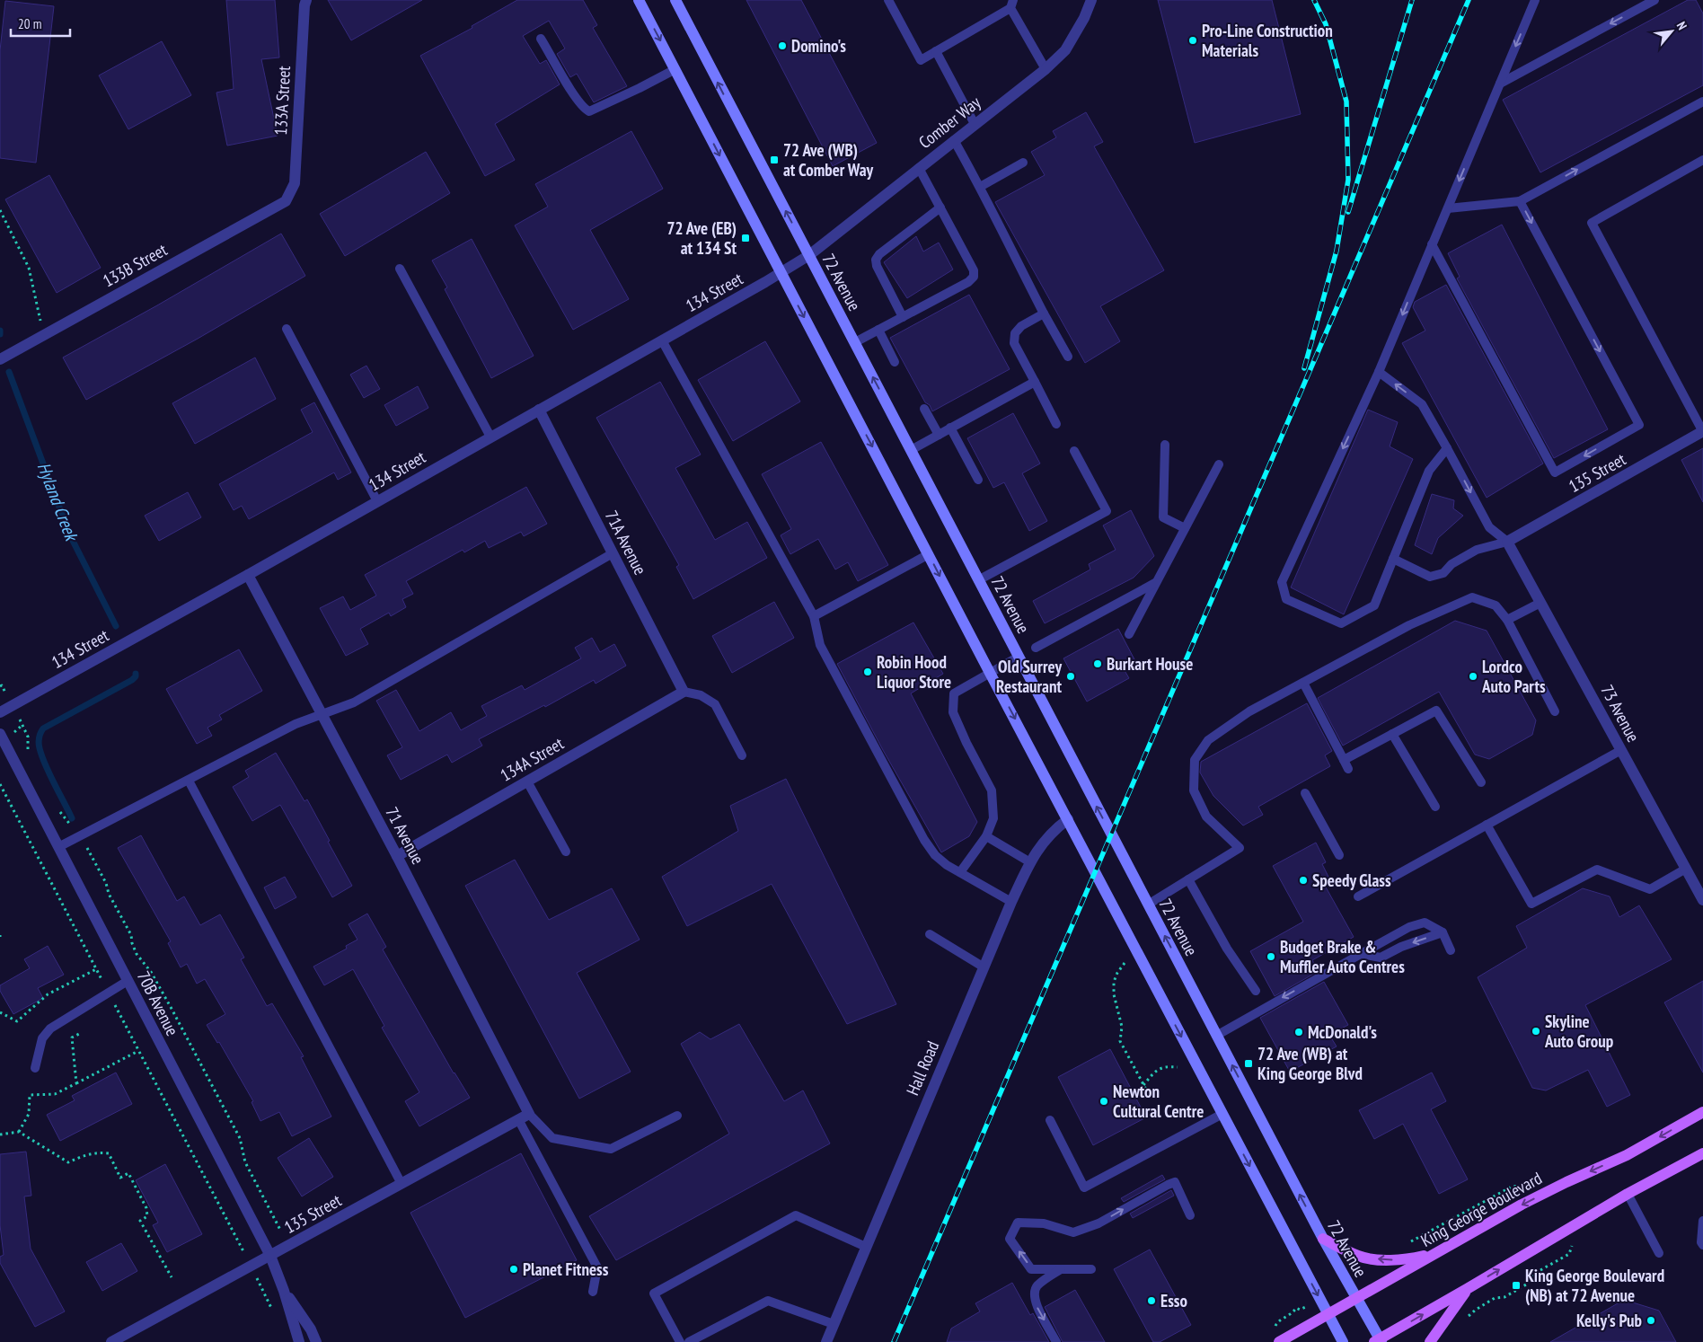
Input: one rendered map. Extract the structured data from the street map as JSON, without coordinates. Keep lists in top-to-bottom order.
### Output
{
  "streets": {
    "main road": ["72 Avenue", "King George Boulevard"],
    "street": [
      "133A Street",
      "Comber Way",
      "133B Street",
      "134 Street",
      "135 Street",
      "71A Avenue",
      "73 Avenue",
      "134A Street",
      "71 Avenue",
      "70B Avenue",
      "Hall Road"
    ]
  },
  "crossings": [
    ["133A Street", "133B Street"],
    ["Comber Way", "72 Avenue"],
    ["Comber Way", "134 Street"],
    ["72 Avenue", "134 Street"],
    ["72 Avenue", "King George Boulevard"],
    ["134 Street", "71A Avenue"],
    ["134 Street", "71 Avenue"],
    ["135 Street", "73 Avenue"],
    ["135 Street", "71 Avenue"],
    ["135 Street", "70B Avenue"],
    ["71A Avenue", "134A Street"],
    ["134A Street", "71 Avenue"]
  ],
  "water": ["Hyland Creek"],
  "places": {
    "other": [
      "Pro-Line Construction Materials",
      "Domino's",
      "Burkart House",
      "Robin Hood Liquor Store",
      "Old Surrey Restaurant",
      "Lordco Auto Parts",
      "Speedy Glass",
      "Budget Brake & Muffler Auto Centres",
      "Skyline Auto Group",
      "McDonald's",
      "Newton Cultural Centre",
      "Planet Fitness",
      "Esso",
      "Kelly's Pub"
    ],
    "transit": [
      "72 Ave (WB) at Comber Way",
      "72 Ave (EB) at 134 St",
      "72 Ave (WB) at King George Blvd",
      "King George Boulevard (NB) at 72 Avenue"
    ]
  },
  "scale_bar": "20 m",
  "north": "top right"
}
